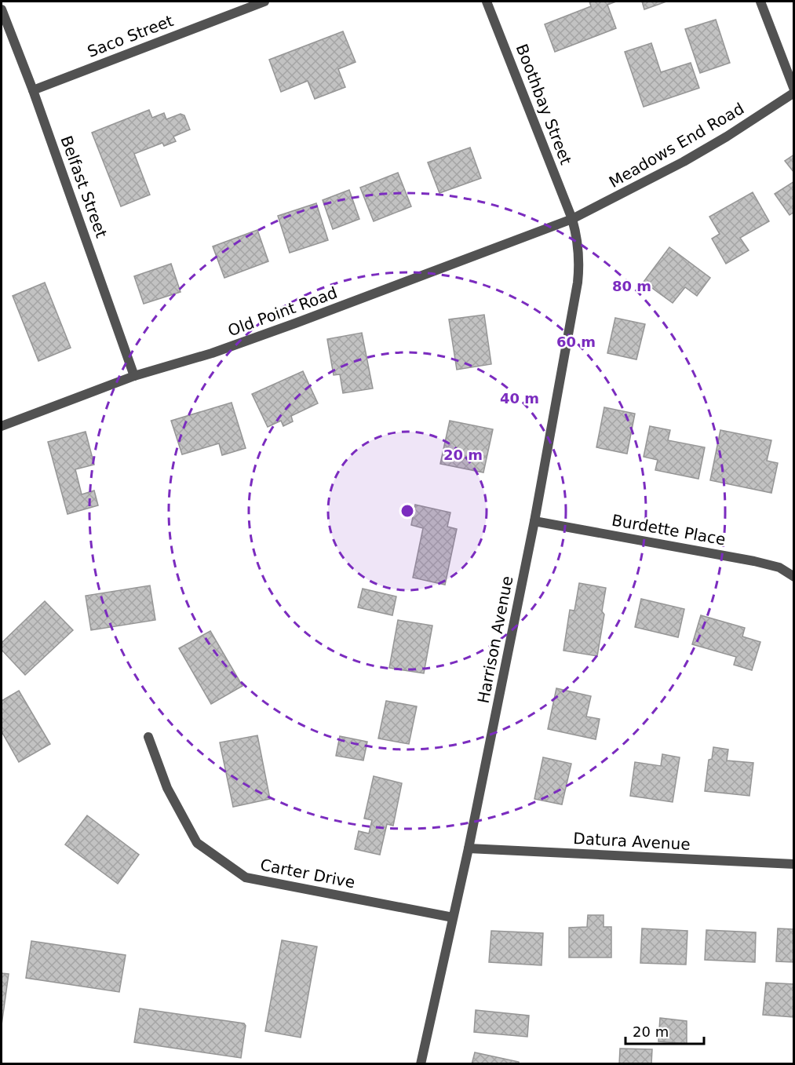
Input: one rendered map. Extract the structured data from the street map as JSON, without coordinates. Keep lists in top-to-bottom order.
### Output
{
  "streets": {
    "street": [
      "Saco Street",
      "Boothbay Street",
      "Meadows End Road",
      "Belfast Street",
      "Old Point Road",
      "Burdette Place",
      "Harrison Avenue",
      "Datura Avenue",
      "Carter Drive"
    ]
  },
  "crossings": [
    ["Saco Street", "Belfast Street"],
    ["Boothbay Street", "Meadows End Road"],
    ["Boothbay Street", "Old Point Road"],
    ["Boothbay Street", "Harrison Avenue"],
    ["Meadows End Road", "Old Point Road"],
    ["Meadows End Road", "Harrison Avenue"],
    ["Belfast Street", "Old Point Road"],
    ["Old Point Road", "Harrison Avenue"],
    ["Burdette Place", "Harrison Avenue"],
    ["Harrison Avenue", "Datura Avenue"],
    ["Harrison Avenue", "Carter Drive"]
  ],
  "scale_bar": "20 m",
  "rings": [
    "80 m",
    "60 m",
    "40 m",
    "20 m"
  ]
}
